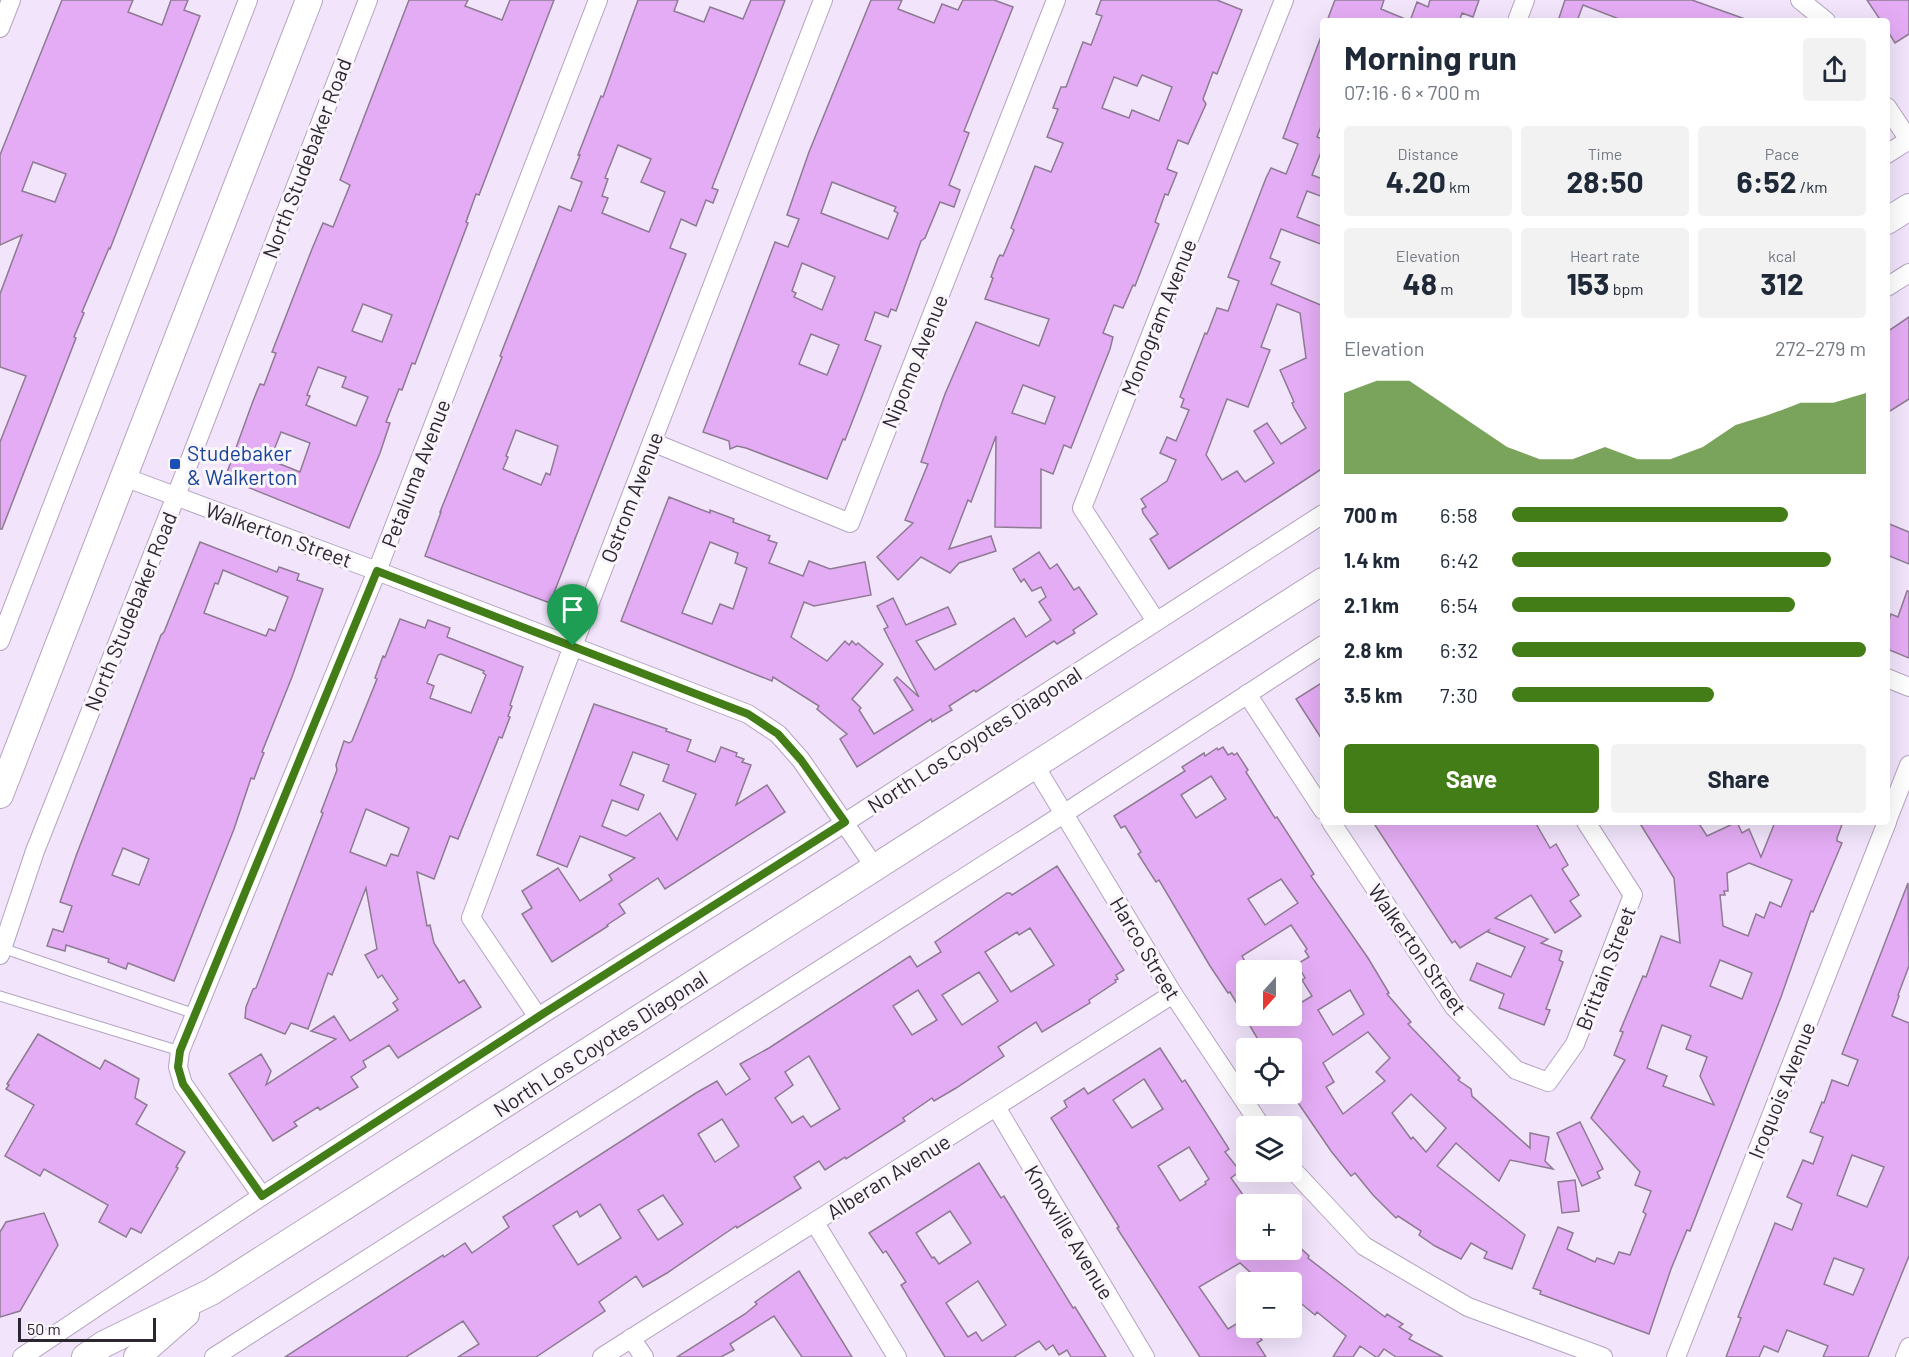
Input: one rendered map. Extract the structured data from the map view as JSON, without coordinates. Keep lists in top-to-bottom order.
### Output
{
  "streets": {
    "main road": ["North Los Coyotes Diagonal"],
    "street": [
      "North Studebaker Road",
      "Monogram Avenue",
      "Nipomo Avenue",
      "Petaluma Avenue",
      "Ostrom Avenue",
      "Walkerton Street",
      "Harco Street",
      "Brittain Street",
      "Iroquois Avenue",
      "Alberan Avenue",
      "Knoxville Avenue"
    ]
  },
  "crossings": [
    ["North Studebaker Road", "Walkerton Street"],
    ["Monogram Avenue", "North Los Coyotes Diagonal"],
    ["Nipomo Avenue", "Ostrom Avenue"],
    ["Petaluma Avenue", "Walkerton Street"],
    ["Petaluma Avenue", "North Los Coyotes Diagonal"],
    ["Ostrom Avenue", "Walkerton Street"],
    ["Ostrom Avenue", "North Los Coyotes Diagonal"],
    ["Walkerton Street", "North Los Coyotes Diagonal"],
    ["Walkerton Street", "Brittain Street"],
    ["North Los Coyotes Diagonal", "Harco Street"],
    ["Harco Street", "Alberan Avenue"],
    ["Alberan Avenue", "Knoxville Avenue"]
  ],
  "places": {
    "transit": ["Studebaker & Walkerton"]
  },
  "scale_bar": "50 m",
  "north": "bottom",
  "page": {
    "heading": ["Morning run", "07:16 · 6 × 700 m"],
    "stats": [
      ["Distance", "4.20 km"],
      ["Time", "28:50"],
      ["Pace", "6:52 /km"],
      ["Elevation", "48 m"],
      ["Heart rate", "153 bpm"],
      ["kcal", "312"]
    ],
    "chart": ["Elevation", "272–279 m"],
    "list": [
      {
        "name": "700 m",
        "note": "6:58"
      },
      {
        "name": "1.4 km",
        "note": "6:42"
      },
      {
        "name": "2.1 km",
        "note": "6:54"
      },
      {
        "name": "2.8 km",
        "note": "6:32"
      },
      {
        "name": "3.5 km",
        "note": "7:30"
      }
    ],
    "buttons": ["Save", "Share"],
    "map_buttons": ["+", "−"],
    "scale": "50 m"
  }
}
